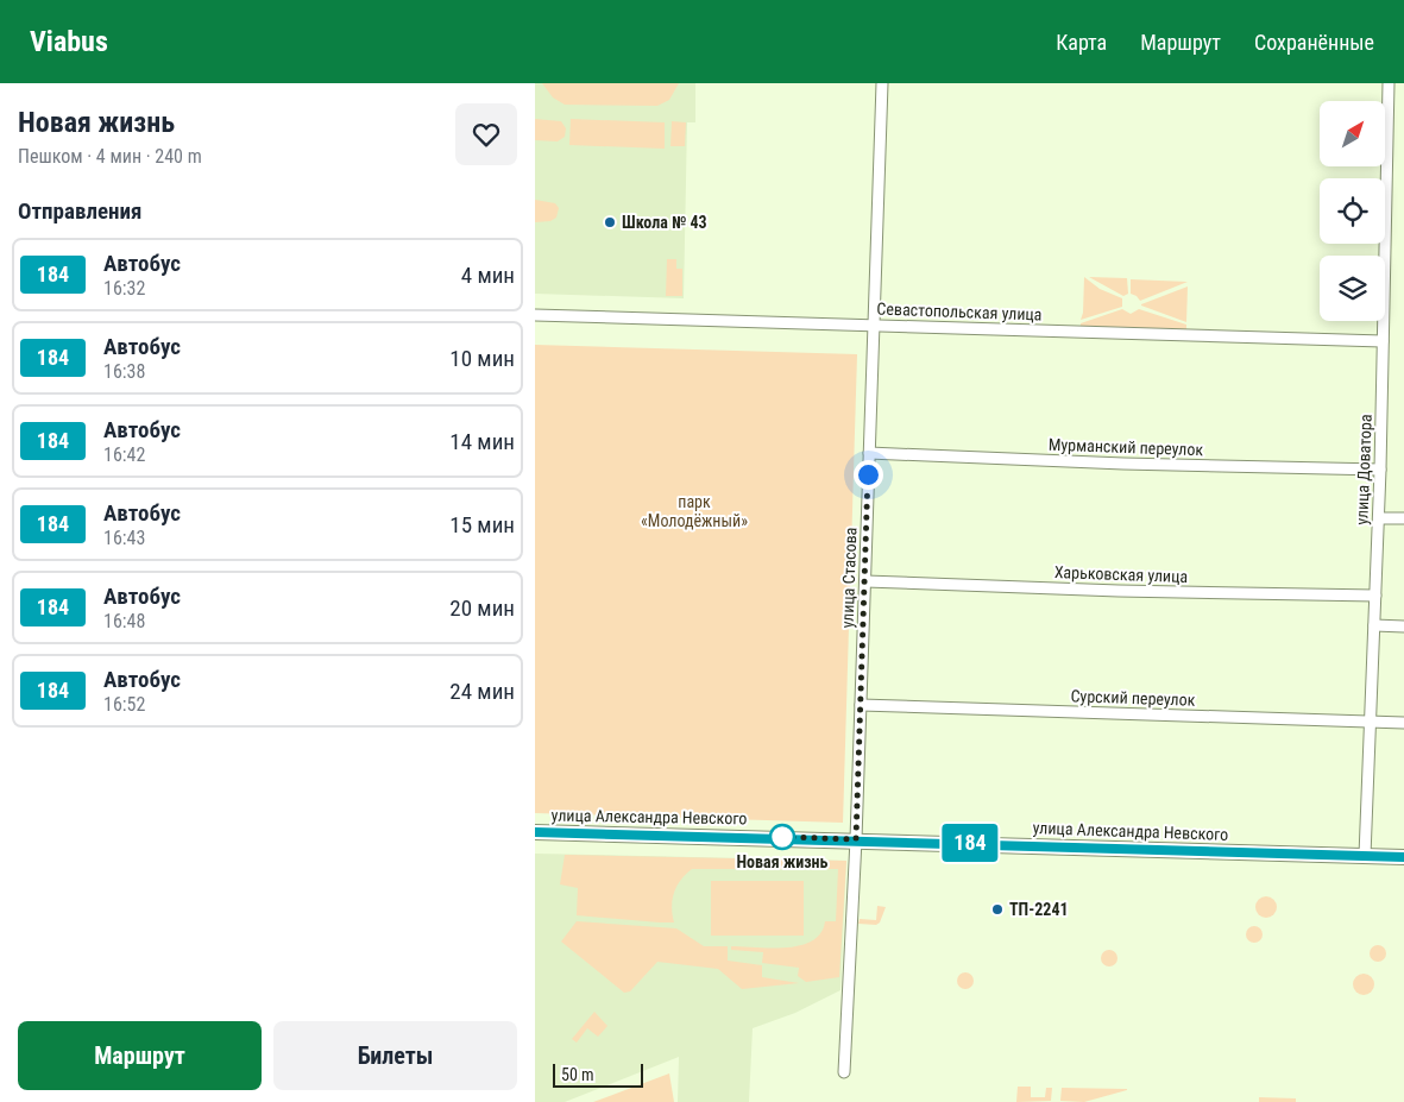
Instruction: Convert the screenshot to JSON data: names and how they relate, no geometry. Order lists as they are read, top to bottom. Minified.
{"streets":{"street":["Севастопольская улица","Мурманский переулок","улица Доватора","Харьковская улица","улица Стасова","Сурский переулок","улица Александра Невского"]},"crossings":[["Севастопольская улица","улица Доватора"],["Севастопольская улица","улица Стасова"],["Мурманский переулок","улица Доватора"],["Мурманский переулок","улица Стасова"],["улица Доватора","Харьковская улица"],["улица Доватора","Сурский переулок"],["улица Доватора","улица Александра Невского"],["Харьковская улица","улица Стасова"],["улица Стасова","Сурский переулок"],["улица Стасова","улица Александра Невского"]],"parks":["парк «Молодёжный»"],"places":["Школа № 43","Новая жизнь","ТП-2241"],"lines":["bus line 184"],"scale_bar":"50 m","north":"top right","page":{"header":"Viabus","nav":["Карта","Маршрут","Сохранённые"],"heading":[["Новая жизнь","Пешком · 4 мин · 240 m"],"Отправления"],"on_map":"184","list":[{"mark":"184","name":"Автобус","note":"16:32","value":"4 мин"},{"mark":"184","name":"Автобус","note":"16:38","value":"10 мин"},{"mark":"184","name":"Автобус","note":"16:42","value":"14 мин"},{"mark":"184","name":"Автобус","note":"16:43","value":"15 мин"},{"mark":"184","name":"Автобус","note":"16:48","value":"20 мин"},{"mark":"184","name":"Автобус","note":"16:52","value":"24 мин"}],"buttons":["Маршрут","Билеты"],"scale":"50 m"}}
